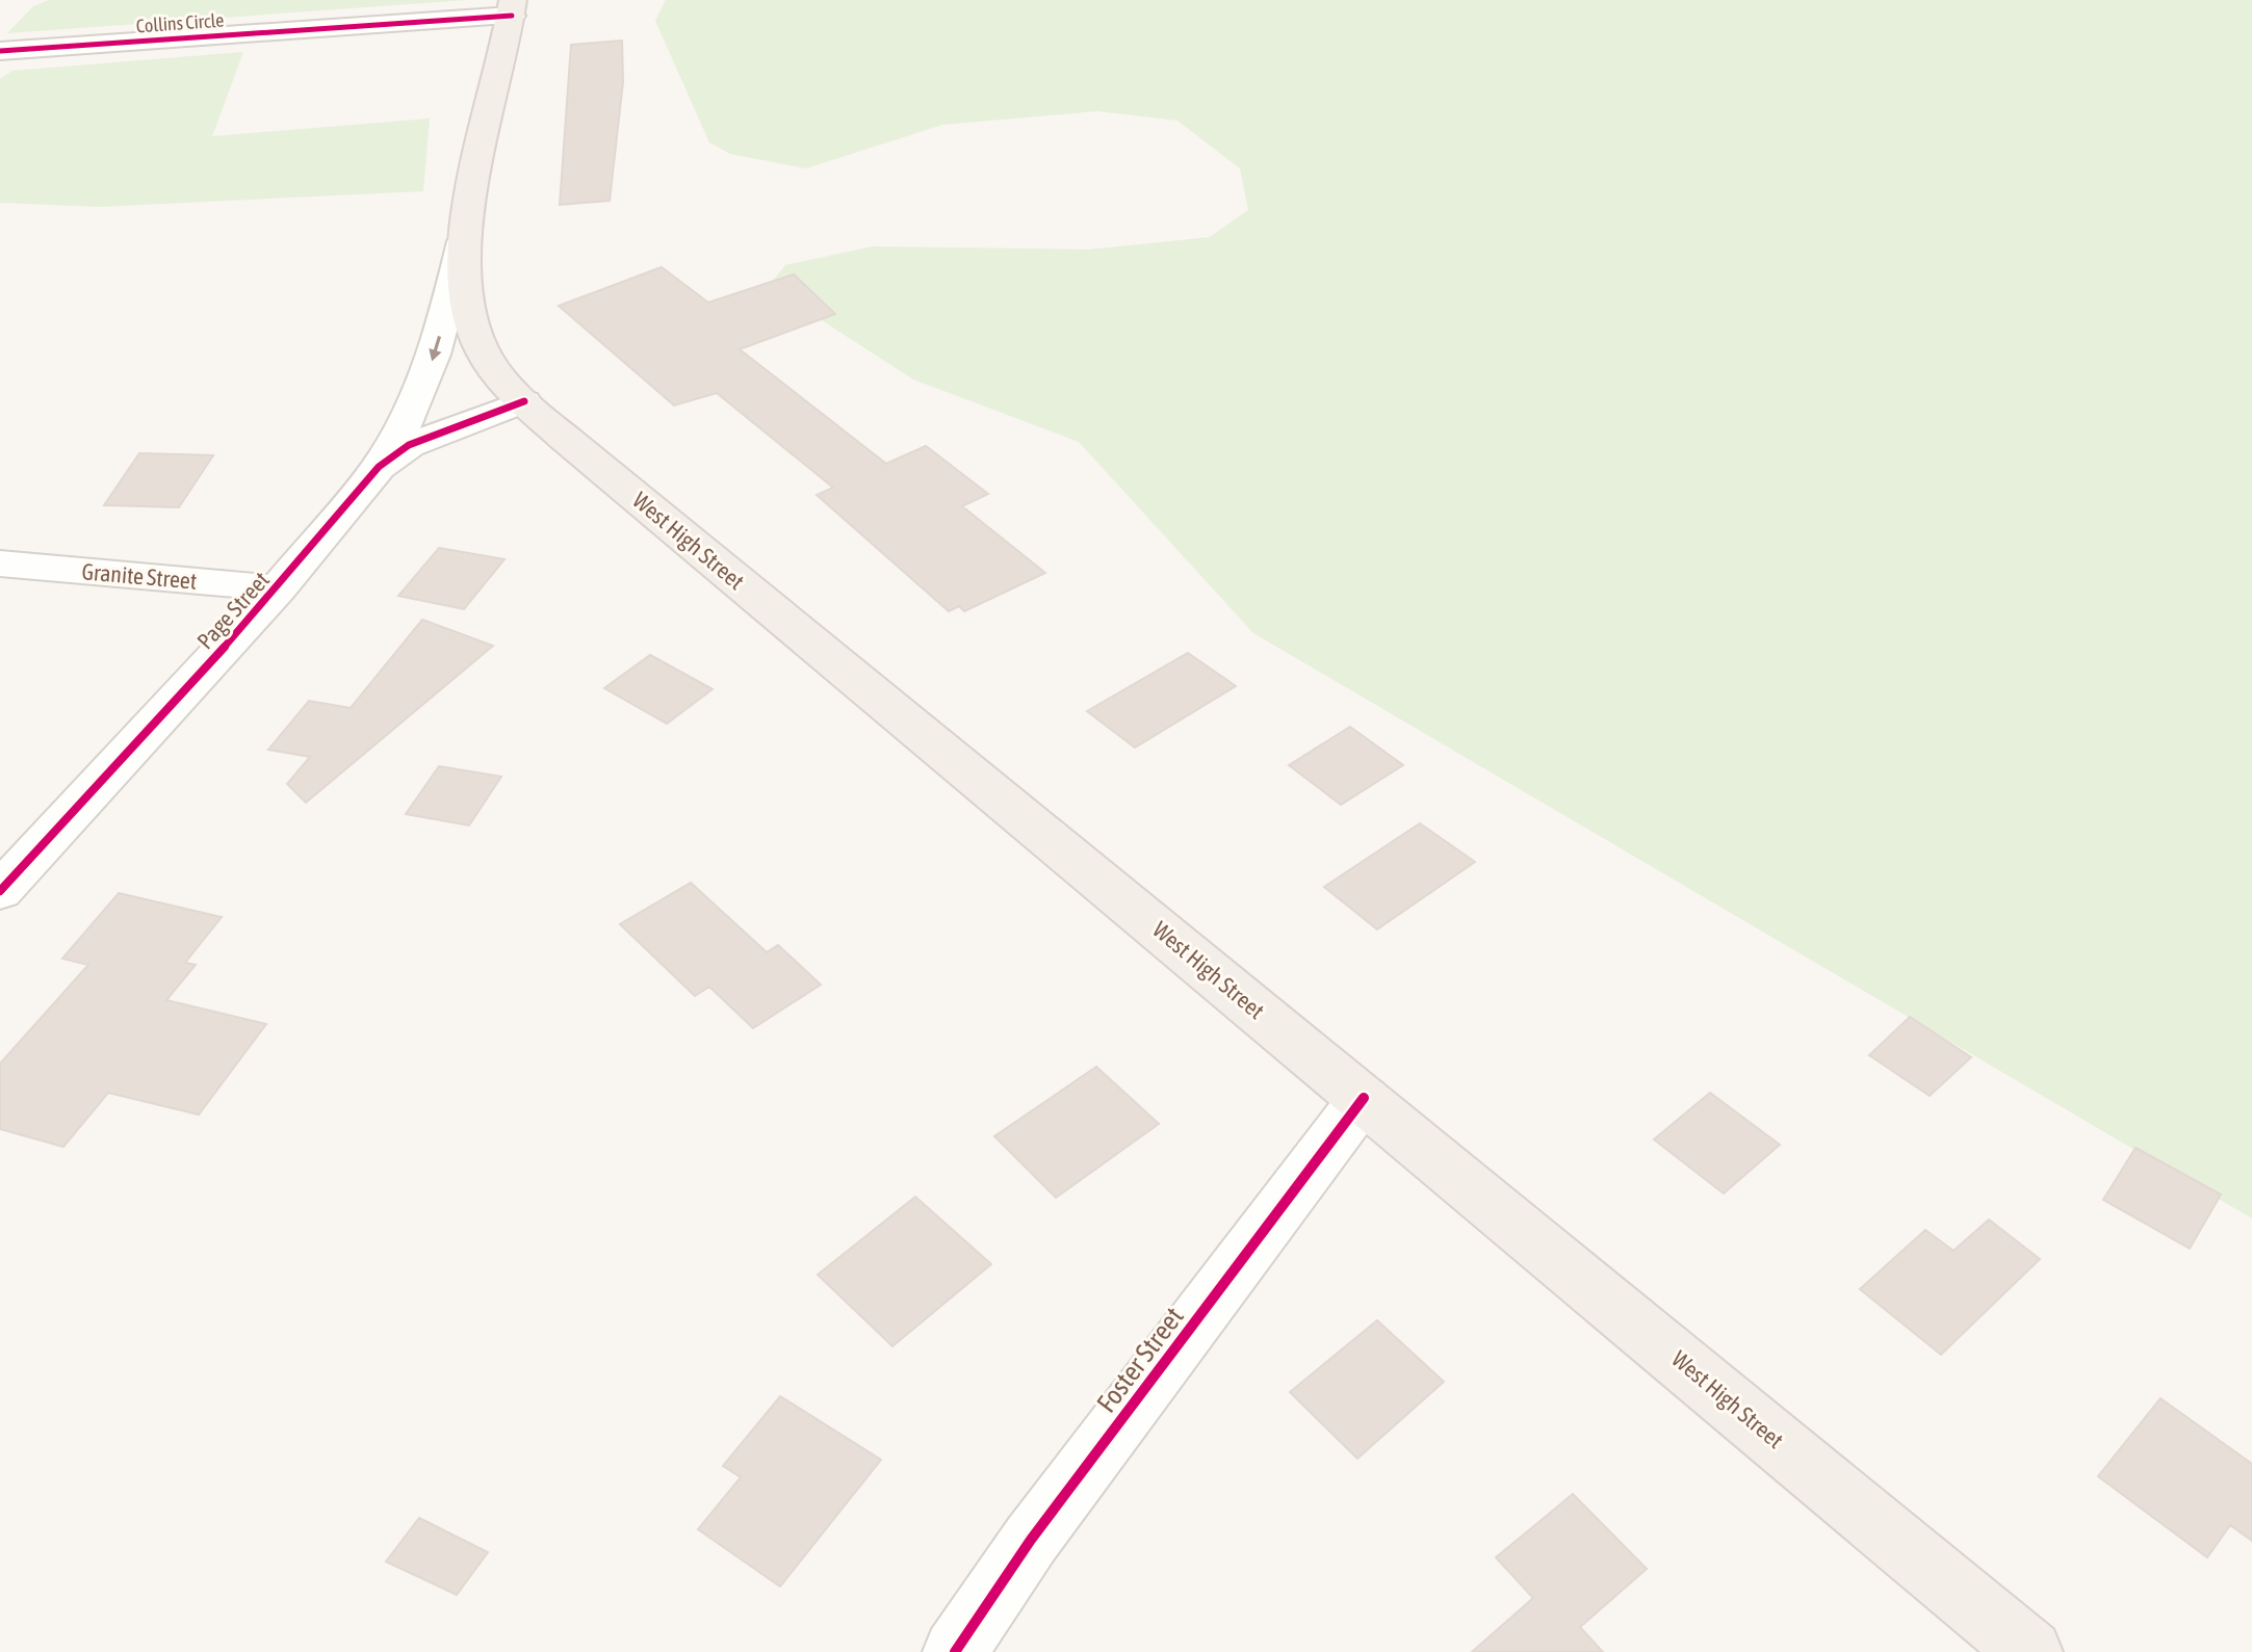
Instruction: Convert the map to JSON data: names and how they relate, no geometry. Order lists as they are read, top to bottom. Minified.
{"streets":{"main road":["West High Street","Page Street"],"street":["Collins Circle","Granite Street","Foster Street"]},"crossings":[["Collins Circle","Page Street"],["West High Street","Page Street"],["West High Street","Foster Street"],["Granite Street","Page Street"]]}
